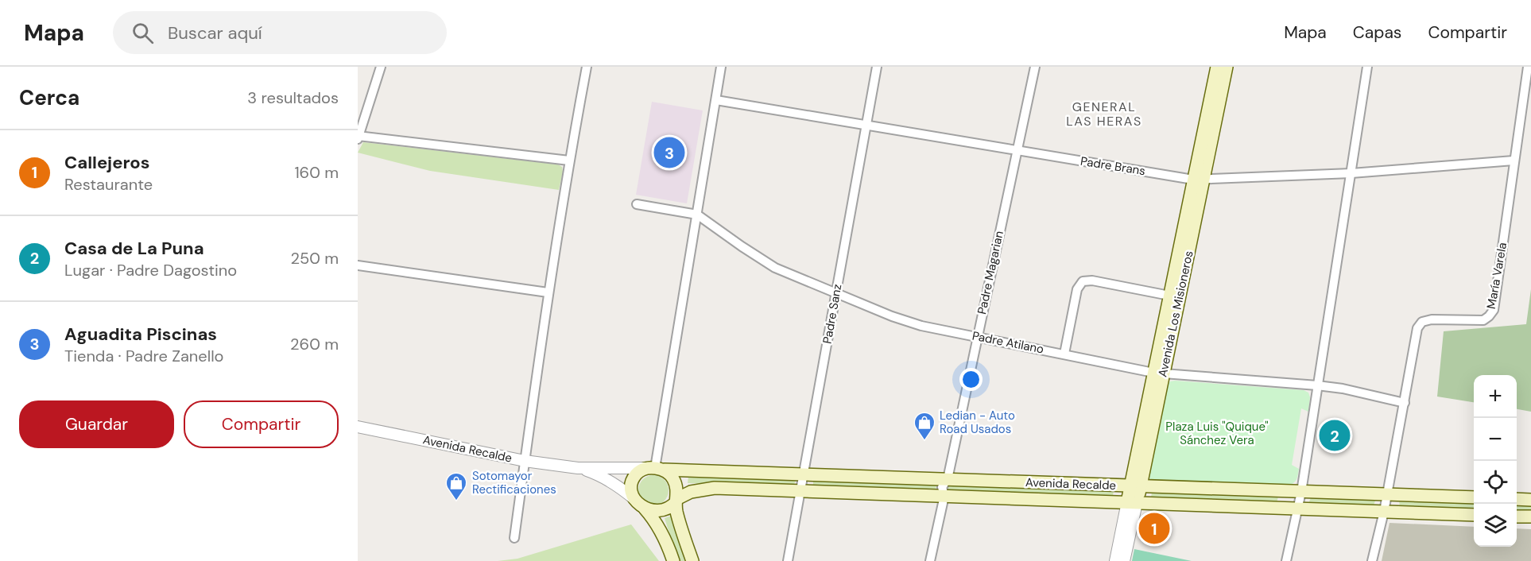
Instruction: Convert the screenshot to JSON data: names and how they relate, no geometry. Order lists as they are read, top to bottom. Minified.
{"streets":{"main road":["Avenida Los Misioneros","Avenida Recalde"],"street":["Padre Brans","Padre Magarian","María Varela","Padre Sanz","Padre Atilano"]},"crossings":[["Padre Brans","Padre Magarian"],["Padre Brans","María Varela"],["Padre Brans","Padre Sanz"],["Padre Brans","Avenida Los Misioneros"],["Padre Magarian","Padre Atilano"],["Padre Magarian","Avenida Recalde"],["María Varela","Padre Atilano"],["María Varela","Avenida Recalde"],["Padre Sanz","Padre Atilano"],["Padre Sanz","Avenida Recalde"],["Avenida Los Misioneros","Padre Atilano"],["Avenida Los Misioneros","Avenida Recalde"]],"districts":["GENERAL LAS HERAS"],"parks":["Plaza Luis \"Quique\" Sánchez Vera"],"places":{"shop":["Ledian - Auto Road Usados","Sotomayor Rectificaciones"]},"page":{"header":"Mapa","search":"Buscar aquí","nav":["Mapa","Capas","Compartir"],"heading":["Cerca","3 resultados"],"list":[{"mark":"1","name":"Callejeros","note":"Restaurante","value":"160 m"},{"mark":"2","name":"Casa de La Puna","note":"Lugar · Padre Dagostino","value":"250 m"},{"mark":"3","name":"Aguadita Piscinas","note":"Tienda · Padre Zanello","value":"260 m"}],"pins":["3","2","1"],"map_buttons":["+","−"],"buttons":["Guardar","Compartir"]}}
